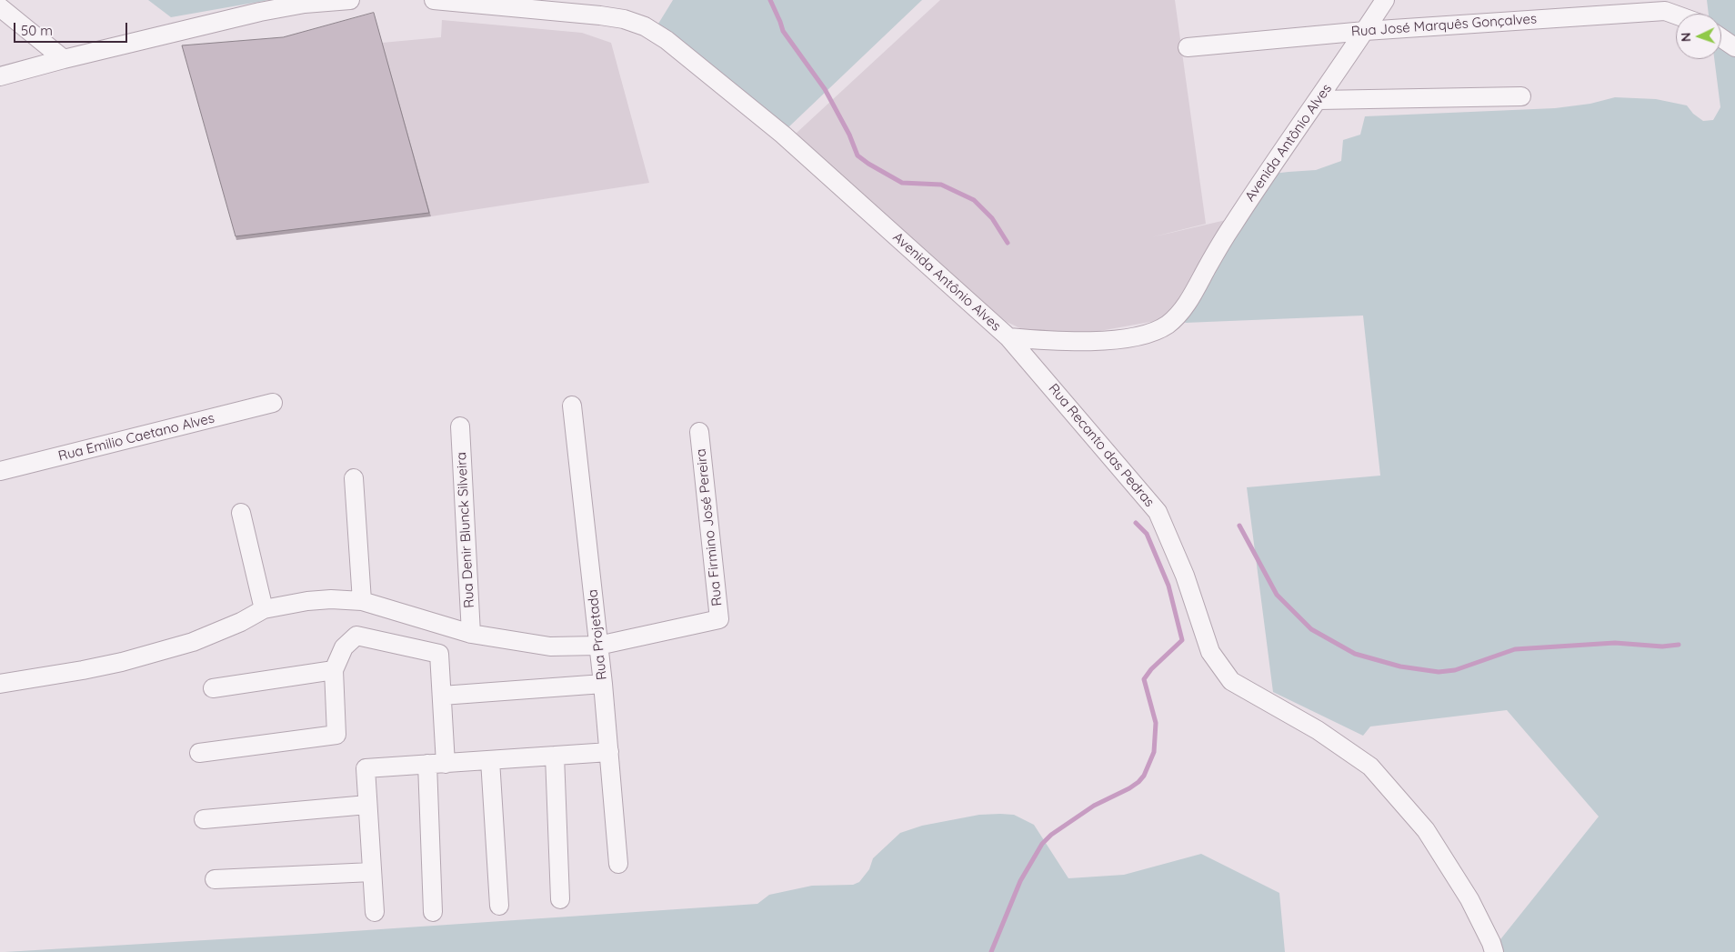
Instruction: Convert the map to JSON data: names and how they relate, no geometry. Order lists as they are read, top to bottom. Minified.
{"streets":{"street":["Rua José Marquês Gonçalves","Avenida Antônio Alves","Rua Emilio Caetano Alves","Rua Recanto das Pedras","Rua Firmino José Pereira","Rua Denir Blunck Silveira","Rua Projetada"]},"crossings":[["Rua José Marquês Gonçalves","Avenida Antônio Alves"],["Avenida Antônio Alves","Rua Recanto das Pedras"],["Rua Firmino José Pereira","Rua Denir Blunck Silveira"],["Rua Firmino José Pereira","Rua Projetada"]],"scale_bar":"50 m","north":"left"}
